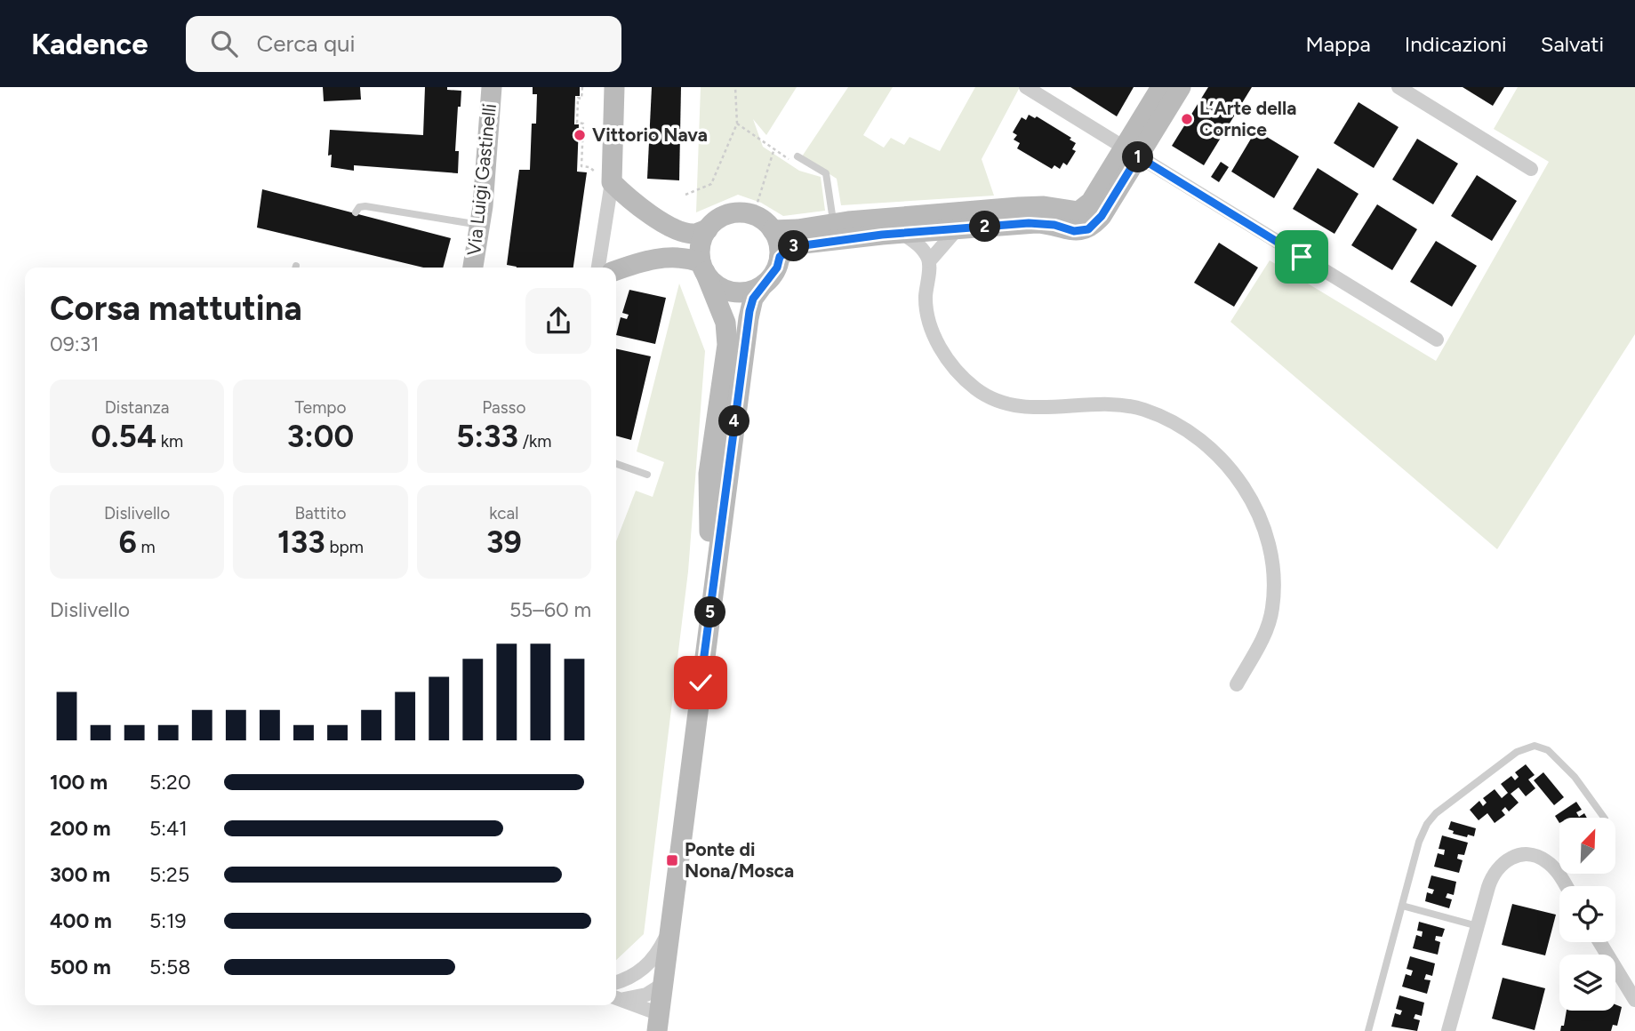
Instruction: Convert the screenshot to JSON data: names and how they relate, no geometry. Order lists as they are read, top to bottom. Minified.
{"streets":{"main road":["Via Luigi Gastinelli"]},"places":{"other":["L’Arte della Cornice","Vittorio Nava"],"transit":["Ponte di Nona/Mosca"]},"north":"top right","page":{"header":"Kadence","search":"Cerca qui","nav":["Mappa","Indicazioni","Salvati"],"pins":["1","2","3","4","5"],"heading":["Corsa mattutina","09:31"],"stats":[["Distanza","0.54 km"],["Tempo","3:00"],["Passo","5:33 /km"],["Dislivello","6 m"],["Battito","133 bpm"],["kcal","39"]],"chart":["Dislivello","55–60 m"],"list":[{"name":"100 m","note":"5:20"},{"name":"200 m","note":"5:41"},{"name":"300 m","note":"5:25"},{"name":"400 m","note":"5:19"},{"name":"500 m","note":"5:58"}]}}
